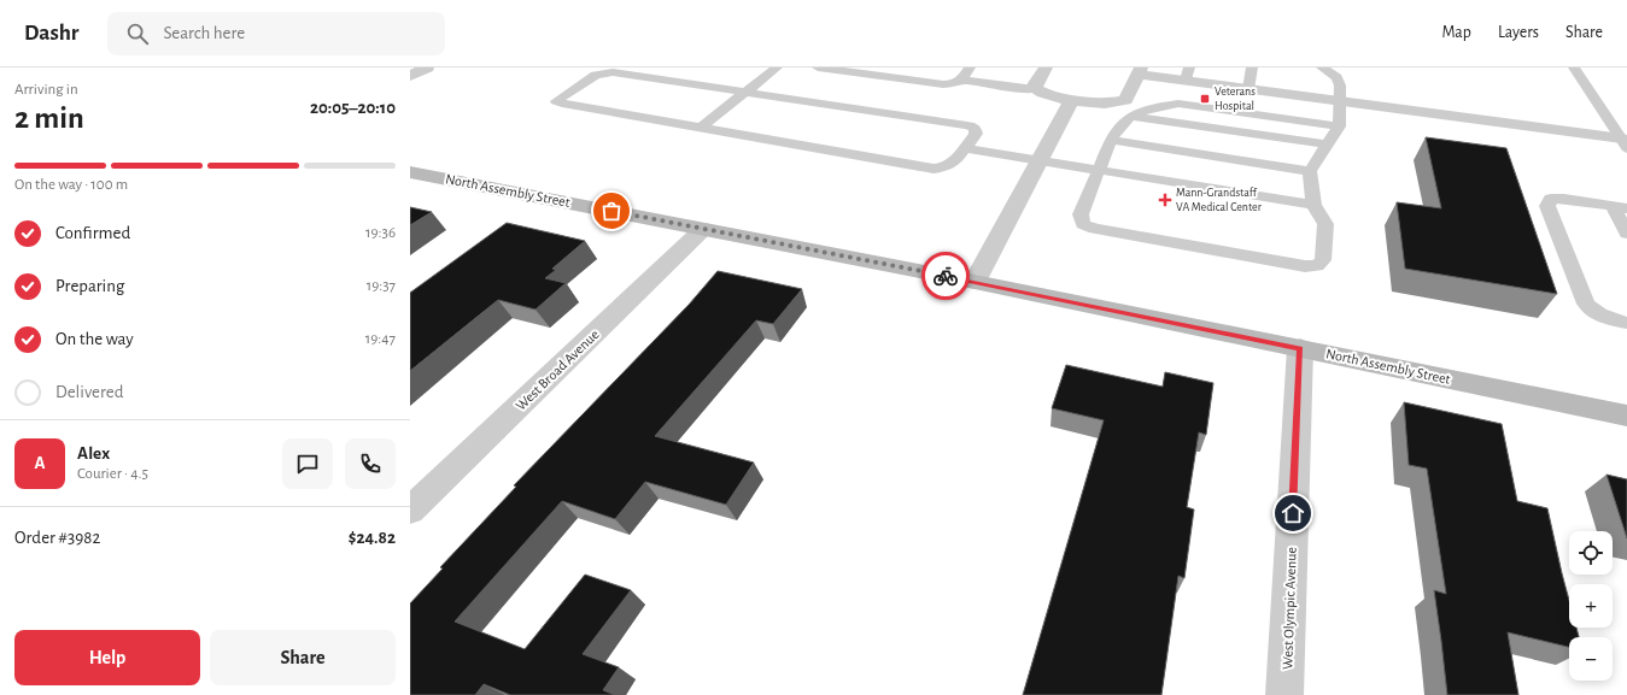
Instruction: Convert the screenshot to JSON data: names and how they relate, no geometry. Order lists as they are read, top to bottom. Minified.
{"streets":{"main road":["North Assembly Street"],"street":["West Broad Avenue","West Olympic Avenue"]},"crossings":[["North Assembly Street","West Broad Avenue"],["North Assembly Street","West Olympic Avenue"]],"places":{"transit":["Veterans Hospital"],"health":["Mann-Grandstaff VA Medical Center"]},"page":{"header":"Dashr","search":"Search here","nav":["Map","Layers","Share"],"heading":["2 min","Arriving in","20:05–20:10"],"panel":["Alex","Courier · 4.5","Order #3982","$24.82"],"bar":"On the way · 100 m","list":[["Confirmed","19:36"],["Preparing","19:37"],["On the way","19:47"],"Delivered"],"round":"A","map_buttons":["+","−"],"buttons":["Help","Share"]}}
